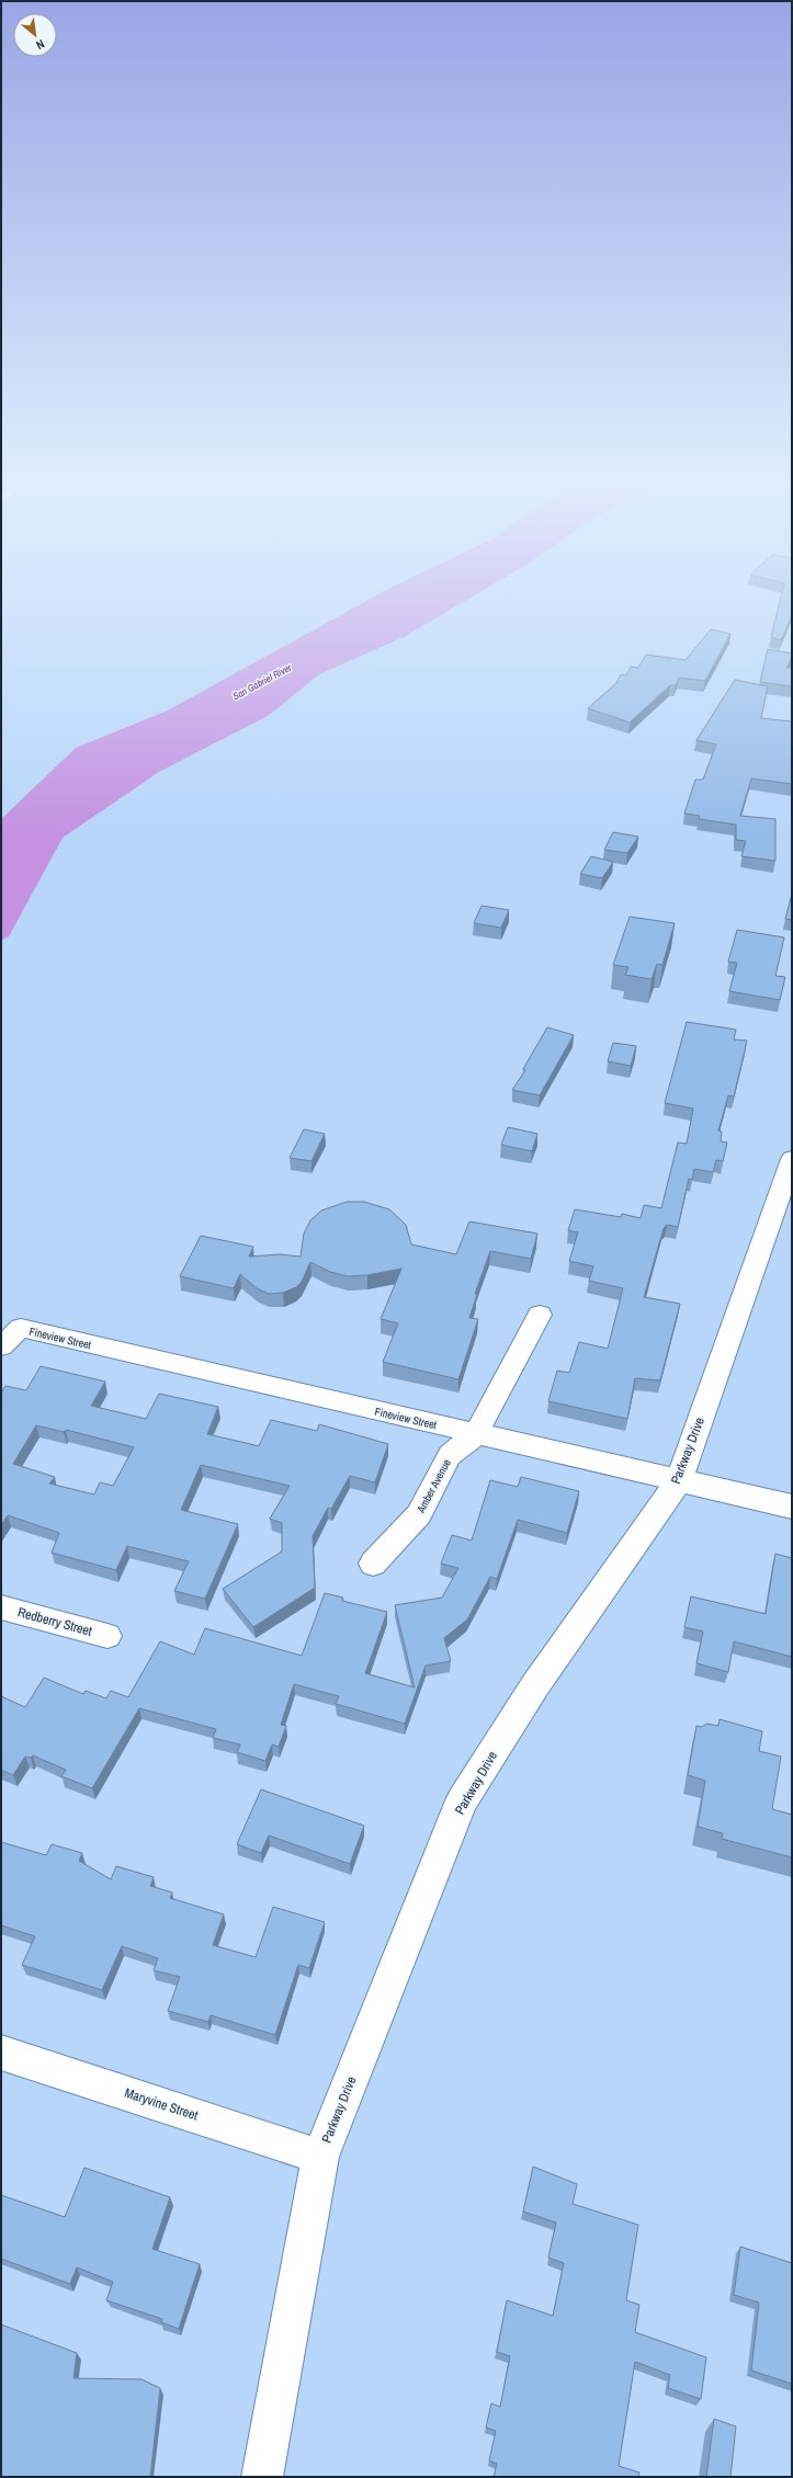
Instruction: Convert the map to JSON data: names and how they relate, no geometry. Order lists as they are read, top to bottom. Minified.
{"streets":{"main road":["Fineview Street","Parkway Drive"],"street":["Amber Avenue","Redberry Street","Maryvine Street"]},"crossings":[["Fineview Street","Parkway Drive"],["Fineview Street","Amber Avenue"],["Parkway Drive","Maryvine Street"]],"water":["San Gabriel River"],"north":"bottom right"}
